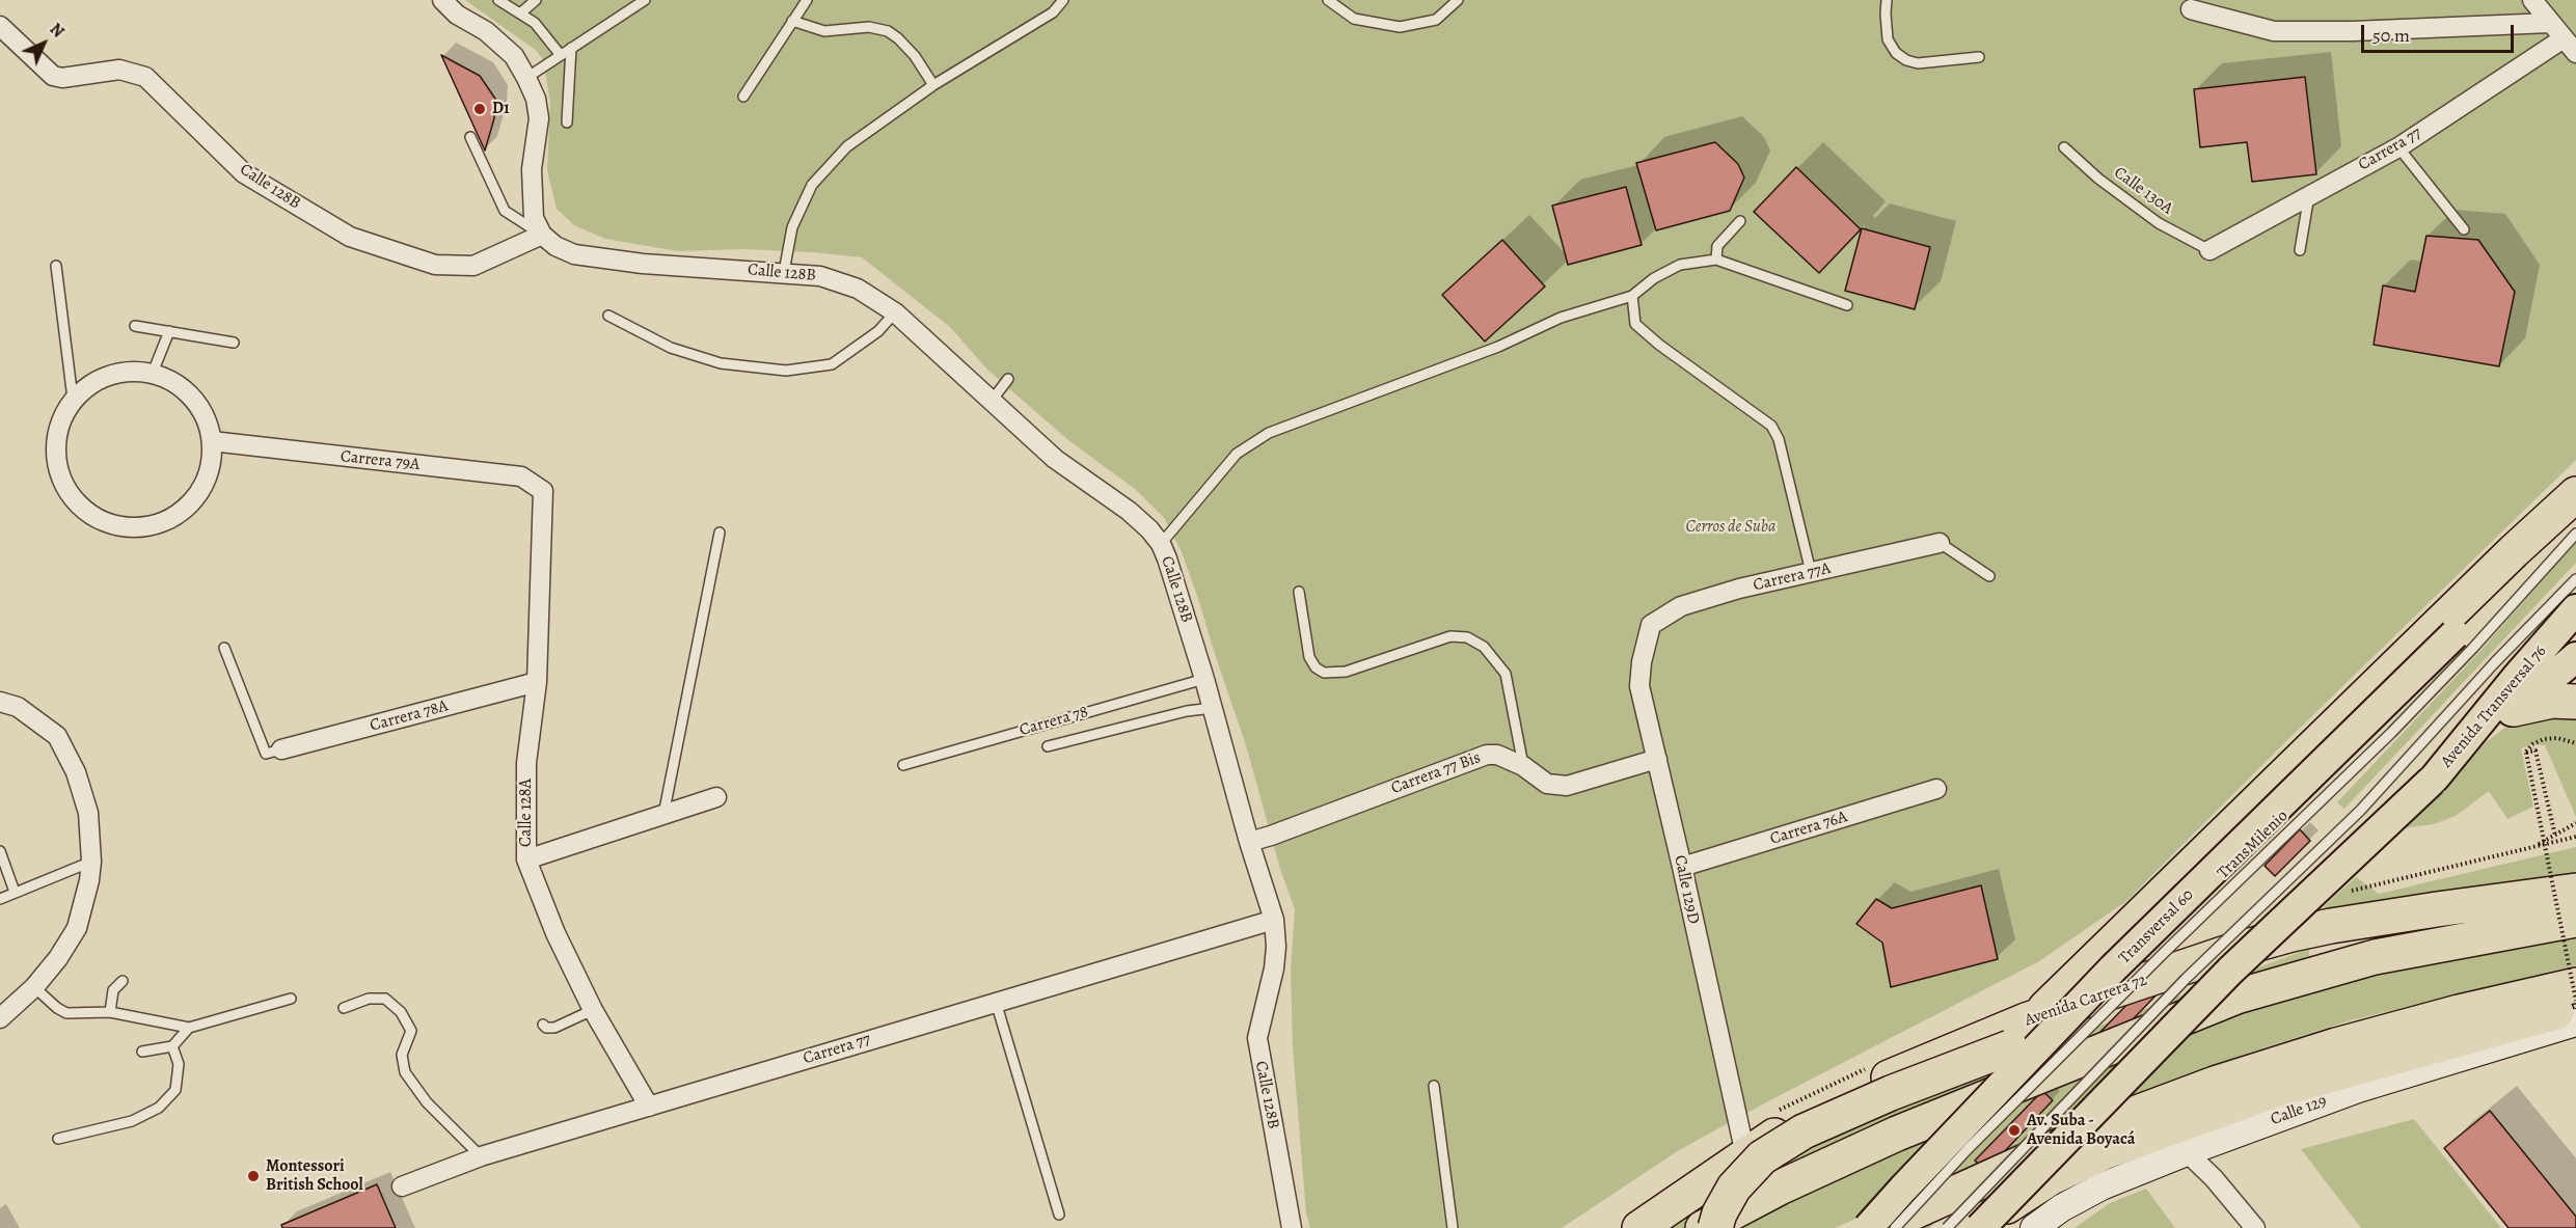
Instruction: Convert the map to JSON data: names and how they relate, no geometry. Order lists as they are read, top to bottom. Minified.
{"streets":{"highway":["Avenida Carrera 72"],"main road":["Avenida Transversal 76","Transversal 60","Calle 129"],"street":["Carrera 77","Calle 128B","Carrera 79A","Carrera 77A","Carrera 78A","Carrera 77 Bis","Calle 128A","Carrera 76A","Calle 129D"],"lane":["Calle 130A","Carrera 78","TransMilenio"]},"crossings":[["Carrera 77","Calle 128B"],["Carrera 77","Calle 130A"],["Carrera 77","Calle 128A"],["Calle 128B","Carrera 78"],["Calle 128B","Carrera 77 Bis"],["Carrera 79A","Calle 128A"],["Carrera 77A","Calle 129D"],["Carrera 78A","Calle 128A"],["Carrera 77 Bis","Calle 129D"],["Carrera 76A","Calle 129D"],["TransMilenio","Transversal 60"],["Calle 129D","Avenida Carrera 72"]],"parks":["Cerros de Suba"],"places":["D1","Av. Suba - Avenida Boyacá","Montessori British School"],"scale_bar":"50 m","north":"top right"}
